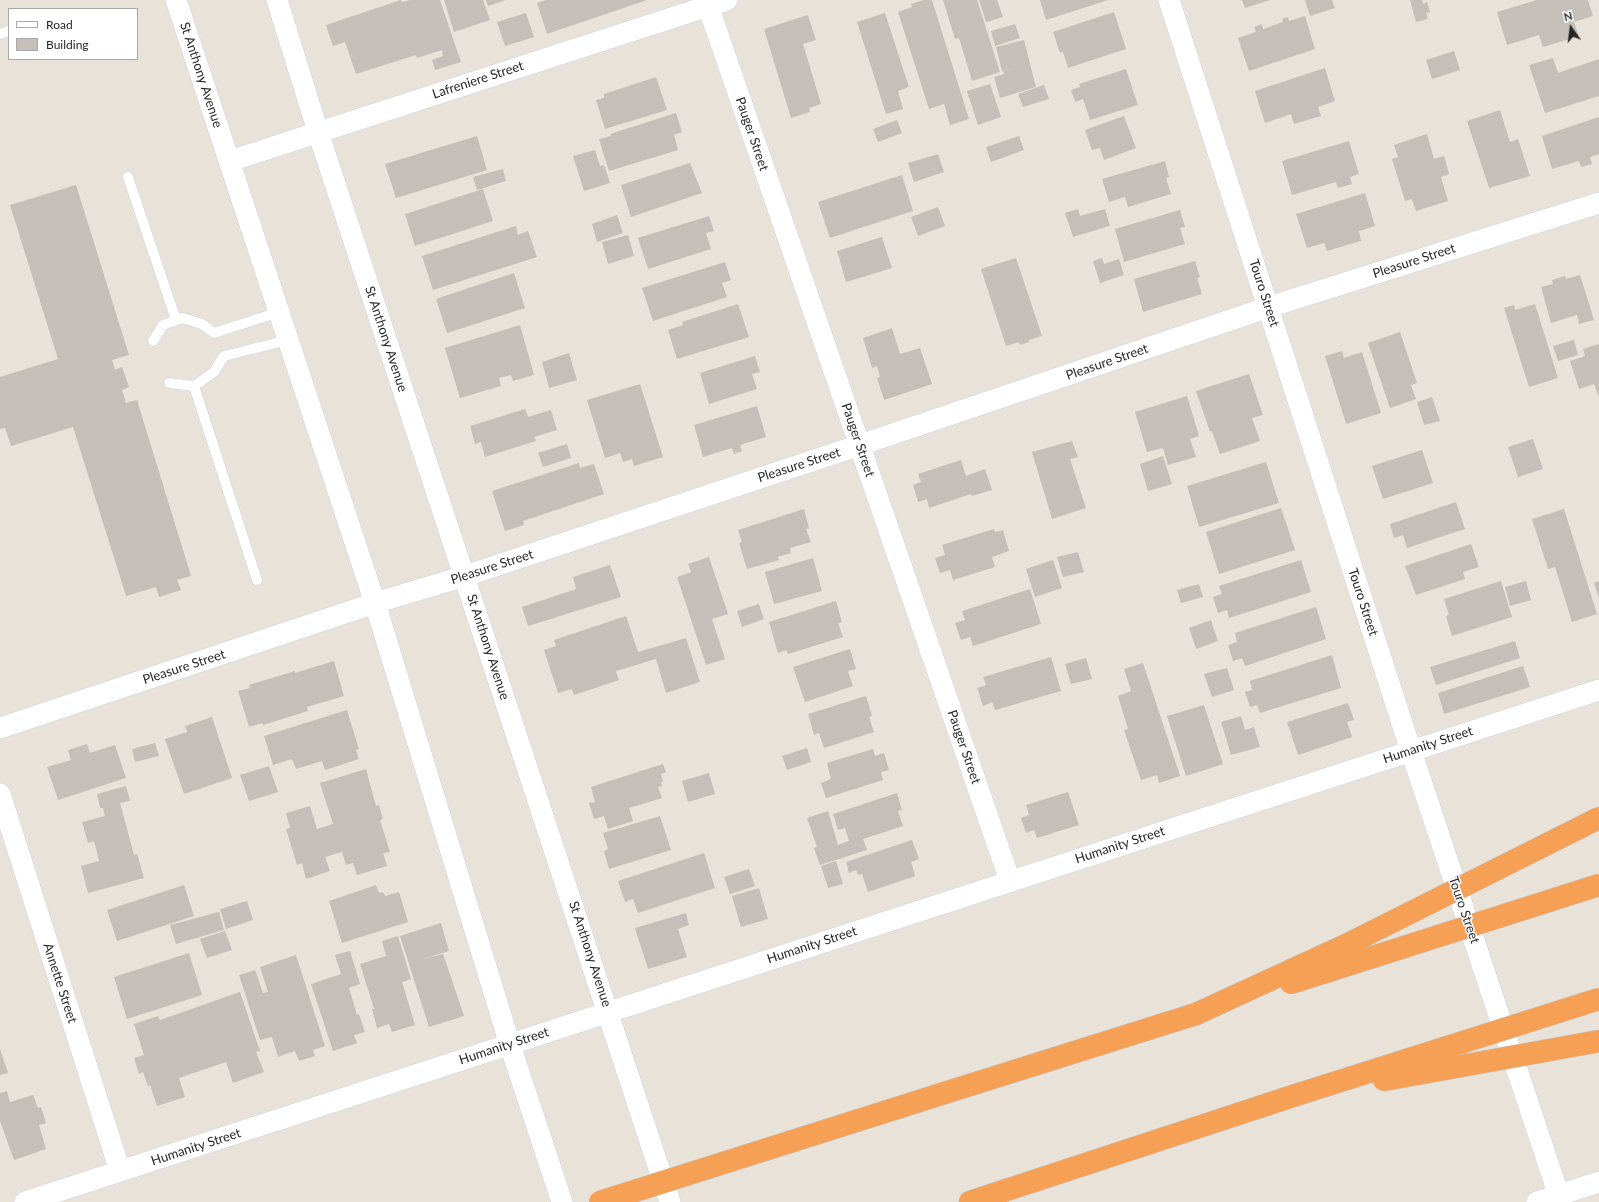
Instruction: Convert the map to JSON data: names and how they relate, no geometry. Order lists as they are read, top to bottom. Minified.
{"streets":{"street":["St Anthony Avenue","Lafreniere Street","Pauger Street","Pleasure Street","Touro Street","Humanity Street","Annette Street"]},"crossings":[["St Anthony Avenue","Lafreniere Street"],["St Anthony Avenue","Pleasure Street"],["St Anthony Avenue","Humanity Street"],["Lafreniere Street","Pauger Street"],["Pauger Street","Pleasure Street"],["Pauger Street","Humanity Street"],["Pleasure Street","Touro Street"],["Touro Street","Humanity Street"],["Humanity Street","Annette Street"]],"legend":["Road","Building"],"north":"top"}
